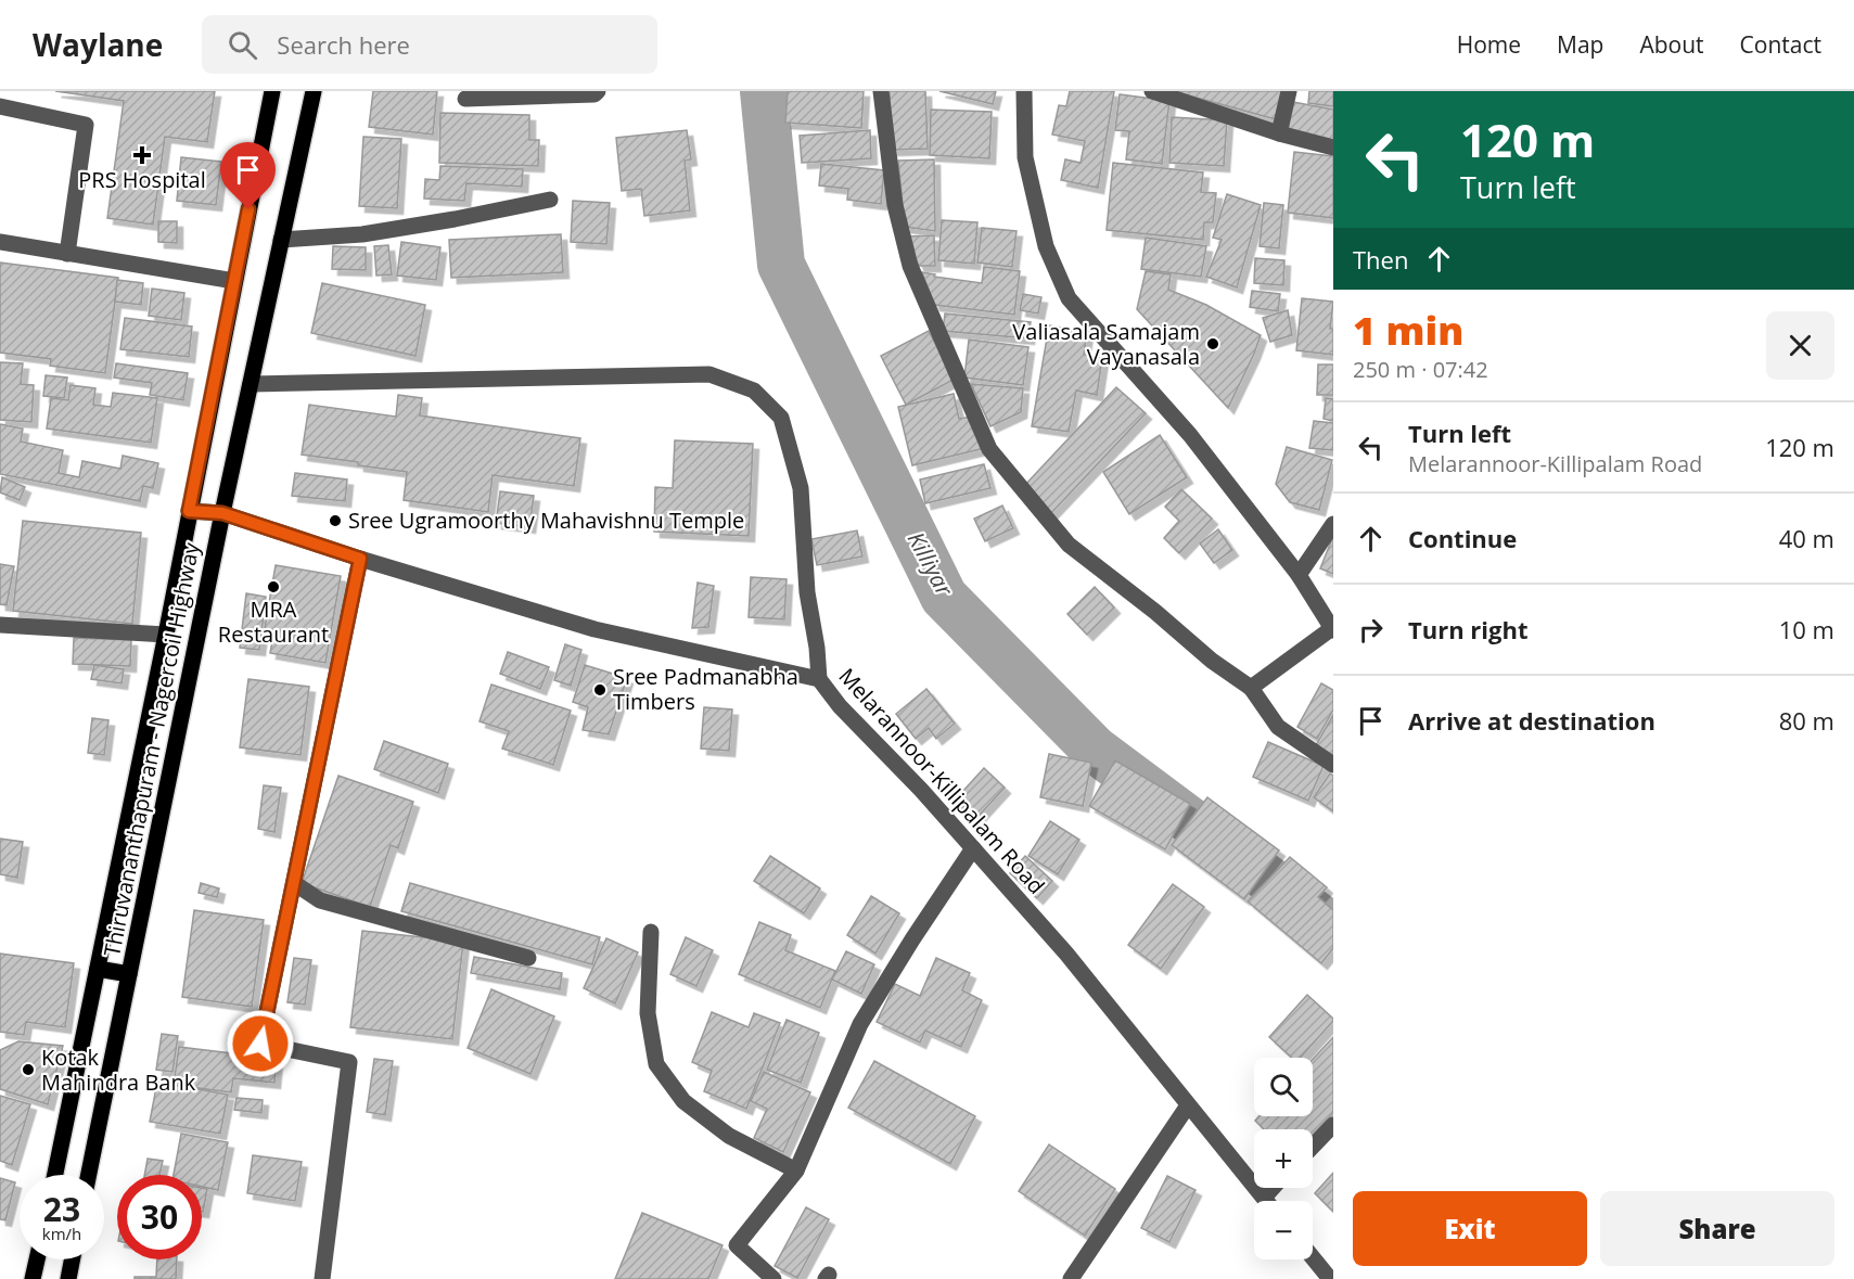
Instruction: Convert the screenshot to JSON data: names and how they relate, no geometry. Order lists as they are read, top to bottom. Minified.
{"streets":{"main road":["Thiruvananthapuram - Nagercoil Highway"],"street":["Melarannoor-Killipalam Road"]},"crossings":[["Thiruvananthapuram - Nagercoil Highway","Melarannoor-Killipalam Road"]],"water":["Killiyar"],"places":{"health":["PRS Hospital"],"other":["Valiasala Samajam Vayanasala","Sree Ugramoorthy Mahavishnu Temple","MRA Restaurant","Sree Padmanabha Timbers","Kotak Mahindra Bank"]},"page":{"header":"Waylane","search":"Search here","nav":["Home","Map","About","Contact"],"turn":["120 m","Turn left"],"then":"Then","heading":["1 min","250 m · 07:42"],"list":[{"name":"Turn left","note":"Melarannoor-Killipalam Road","value":"120 m"},{"name":"Continue","value":"40 m"},{"name":"Turn right","value":"10 m"},{"name":"Arrive at destination","value":"80 m"}],"map_buttons":["+","−"],"speed":"23 km/h","limit":"30","buttons":["Exit","Share"]}}
